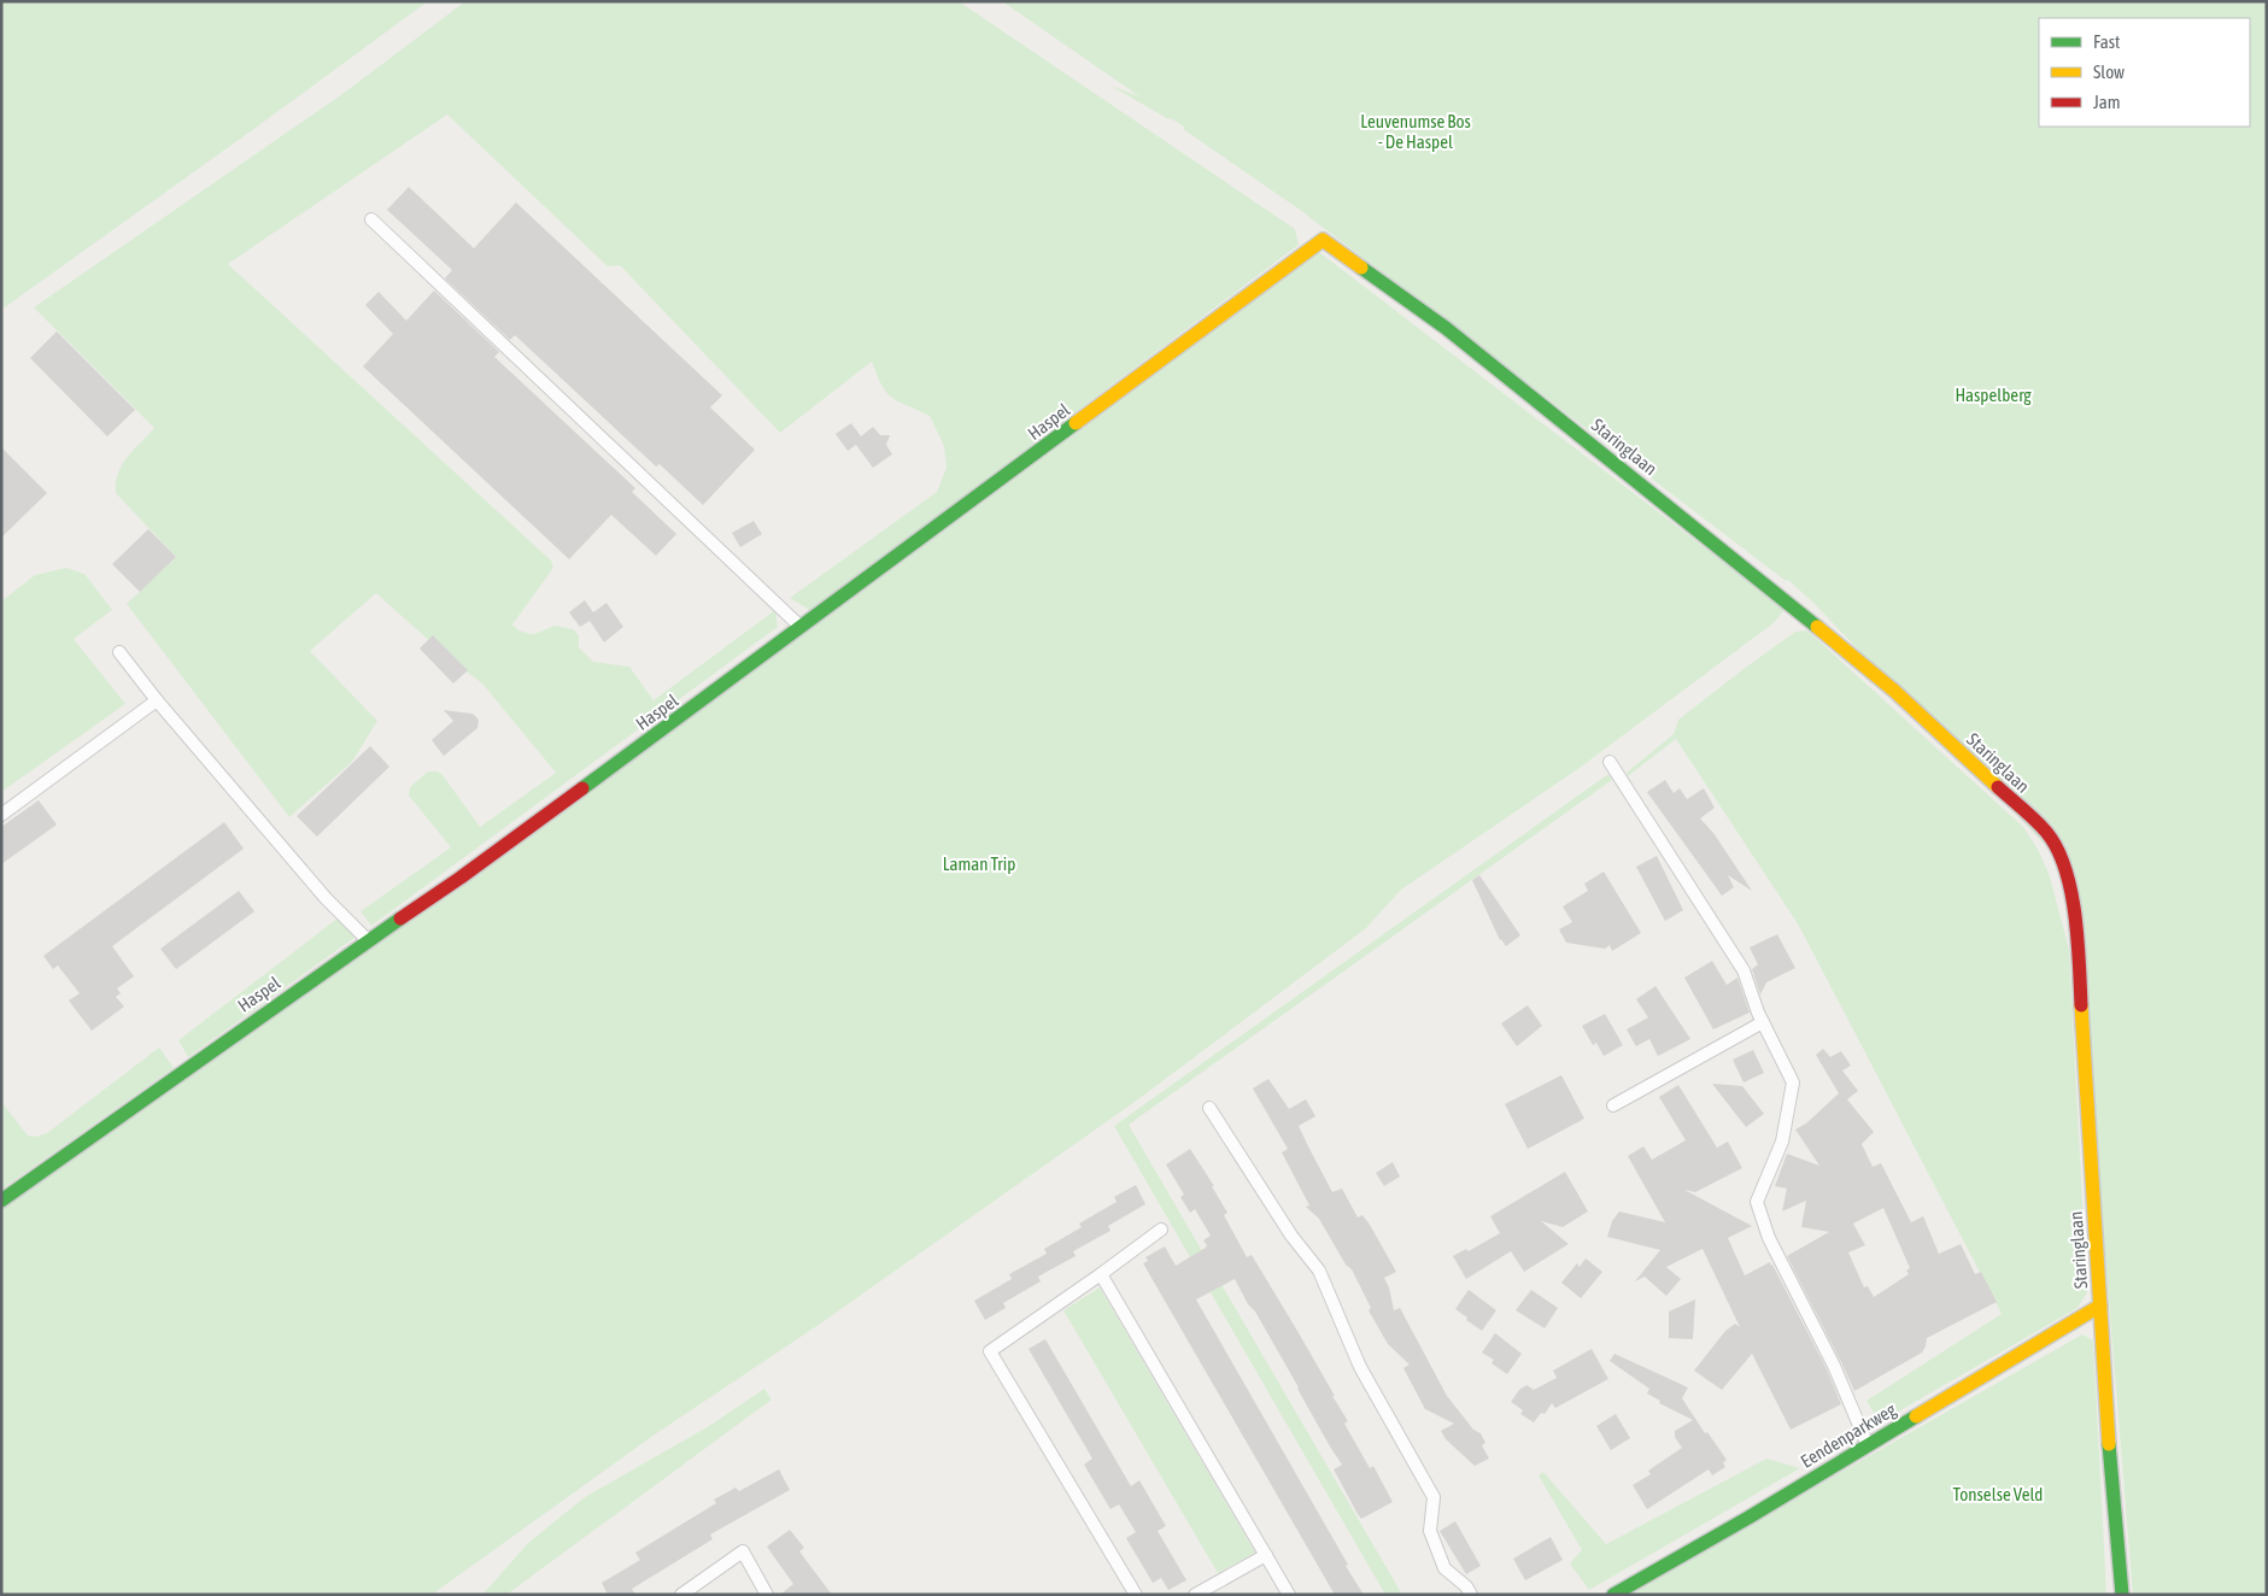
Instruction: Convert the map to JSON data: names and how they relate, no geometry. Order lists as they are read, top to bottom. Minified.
{"streets":{"street":["Haspel","Staringlaan","Eendenparkweg"]},"crossings":[["Haspel","Staringlaan"],["Staringlaan","Eendenparkweg"]],"parks":["Leuvenumse Bos - De Haspel","Haspelberg","Laman Trip","Tonselse Veld"],"legend":["Fast","Slow","Jam"]}
